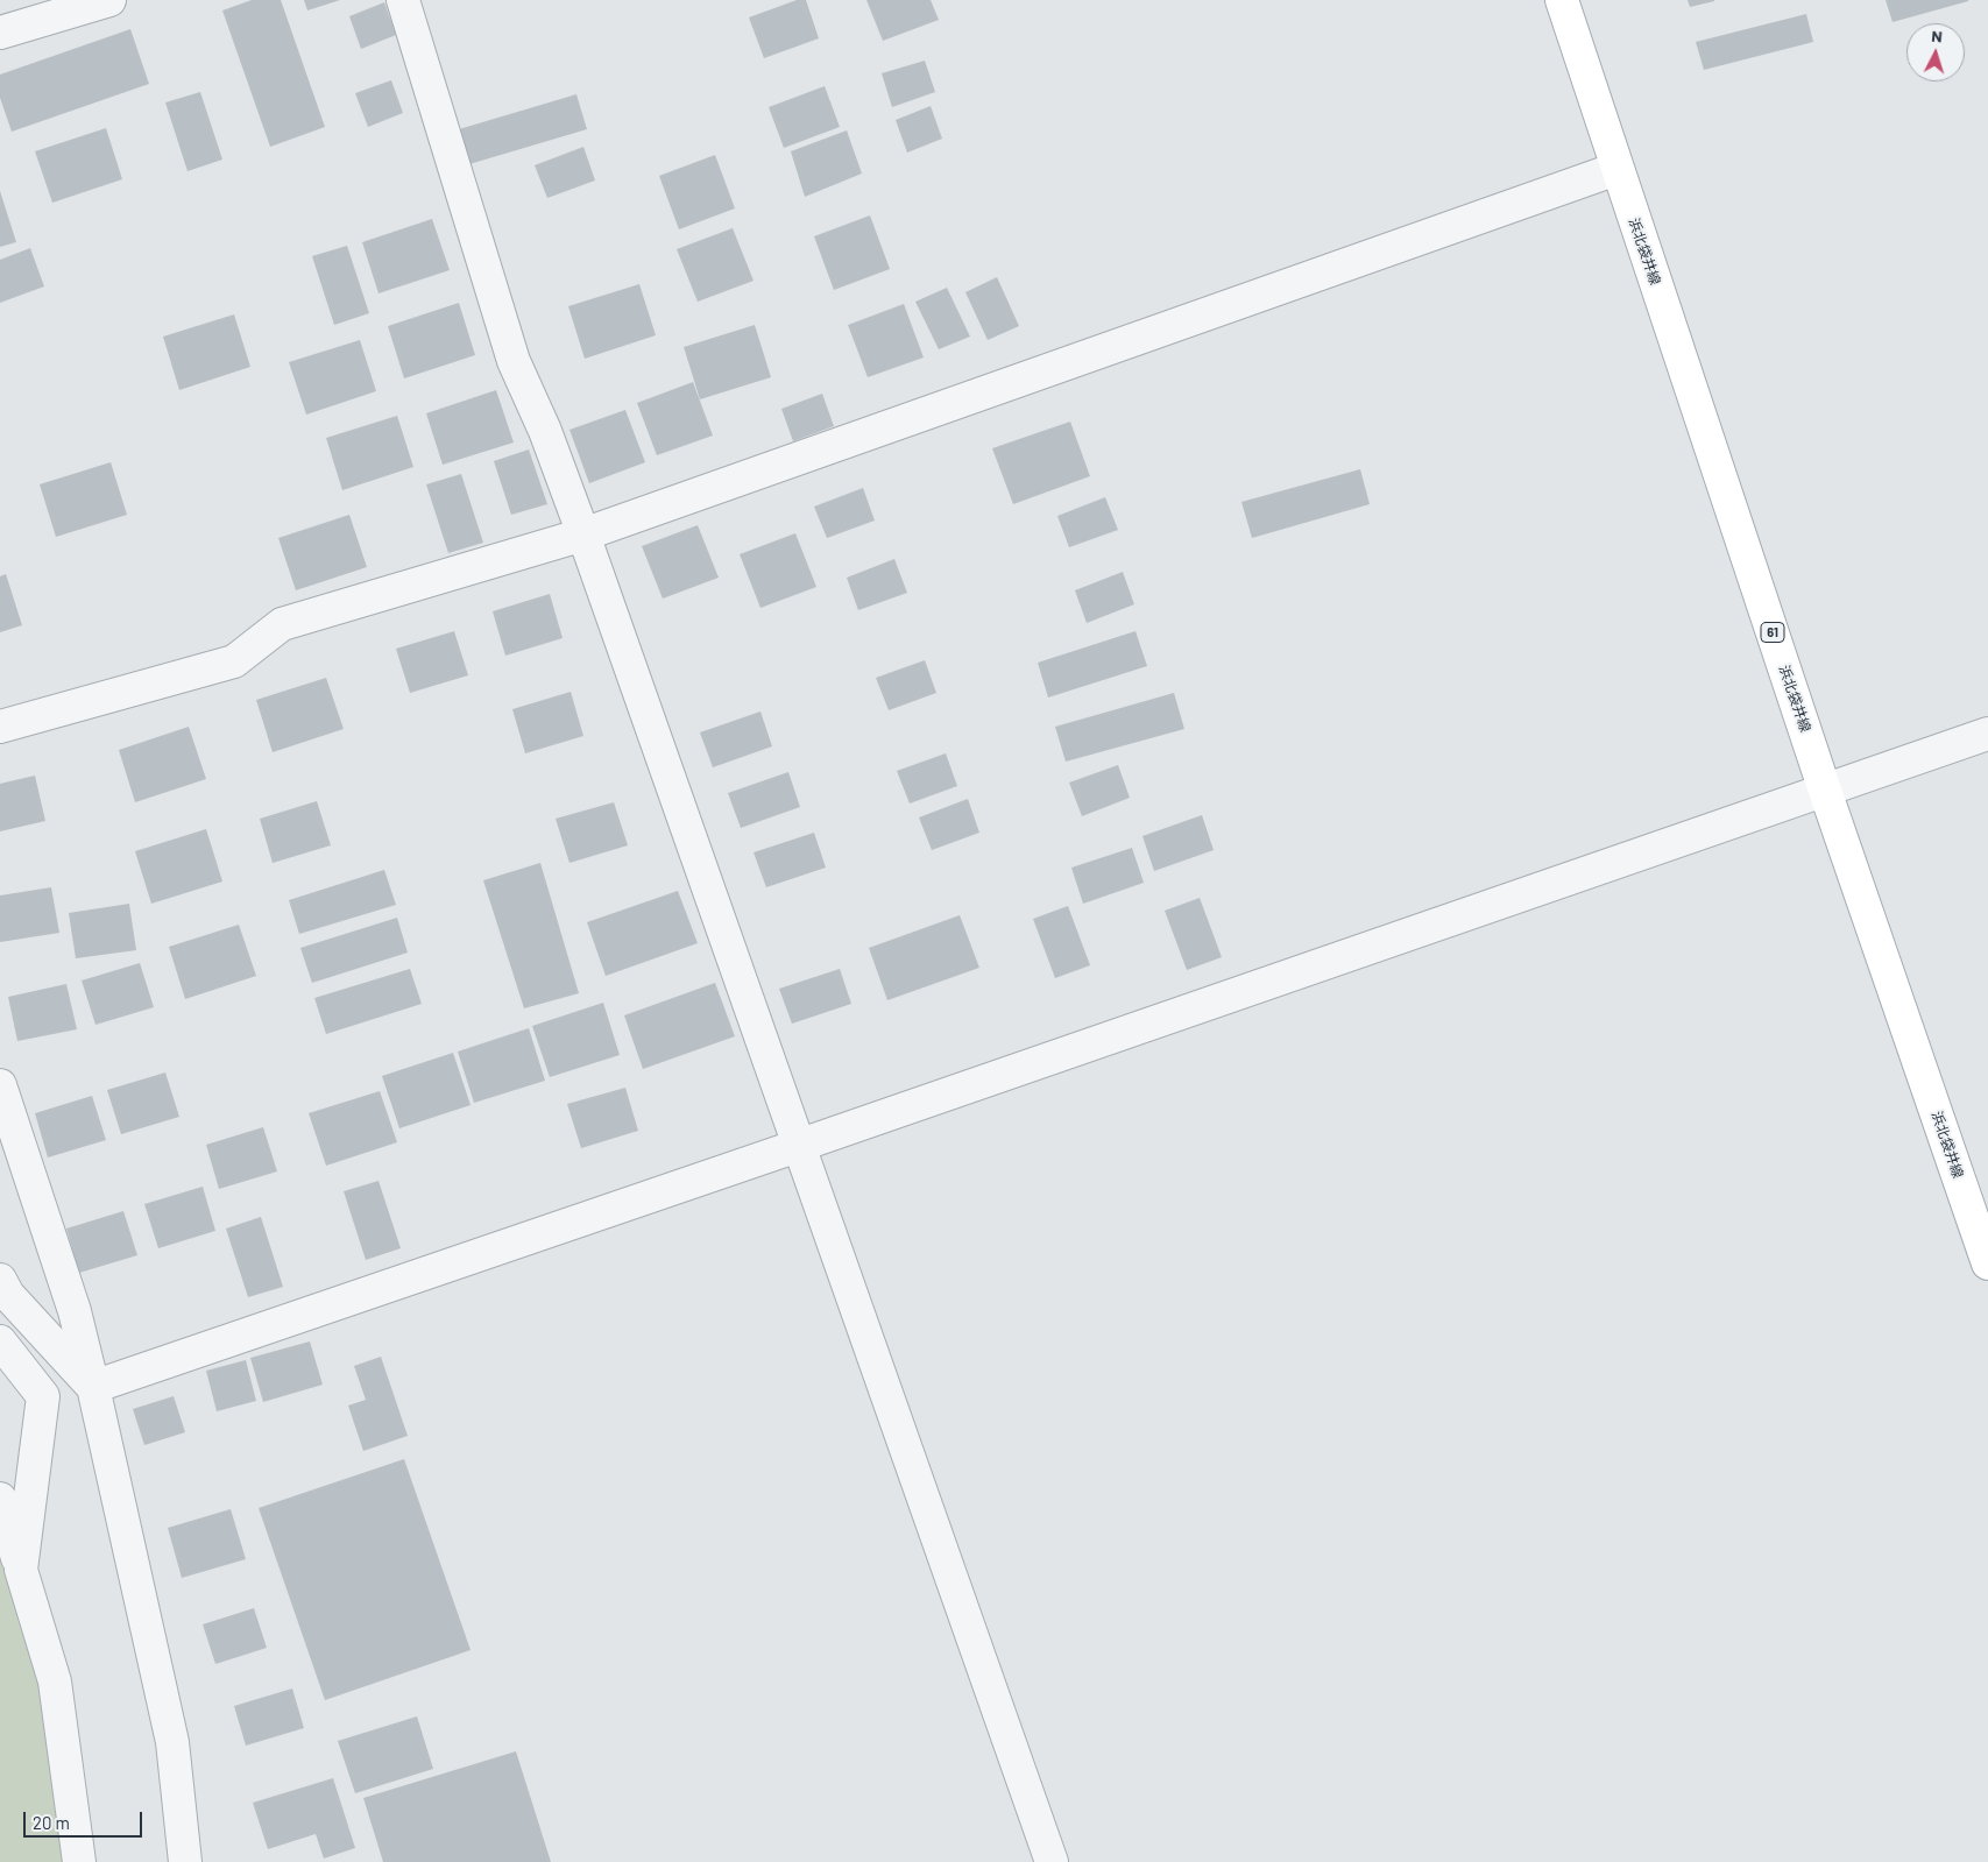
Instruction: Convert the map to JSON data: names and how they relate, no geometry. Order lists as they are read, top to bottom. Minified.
{"streets":{"main road":["浜北袋井線","61"]},"scale_bar":"20 m","north":"top"}
